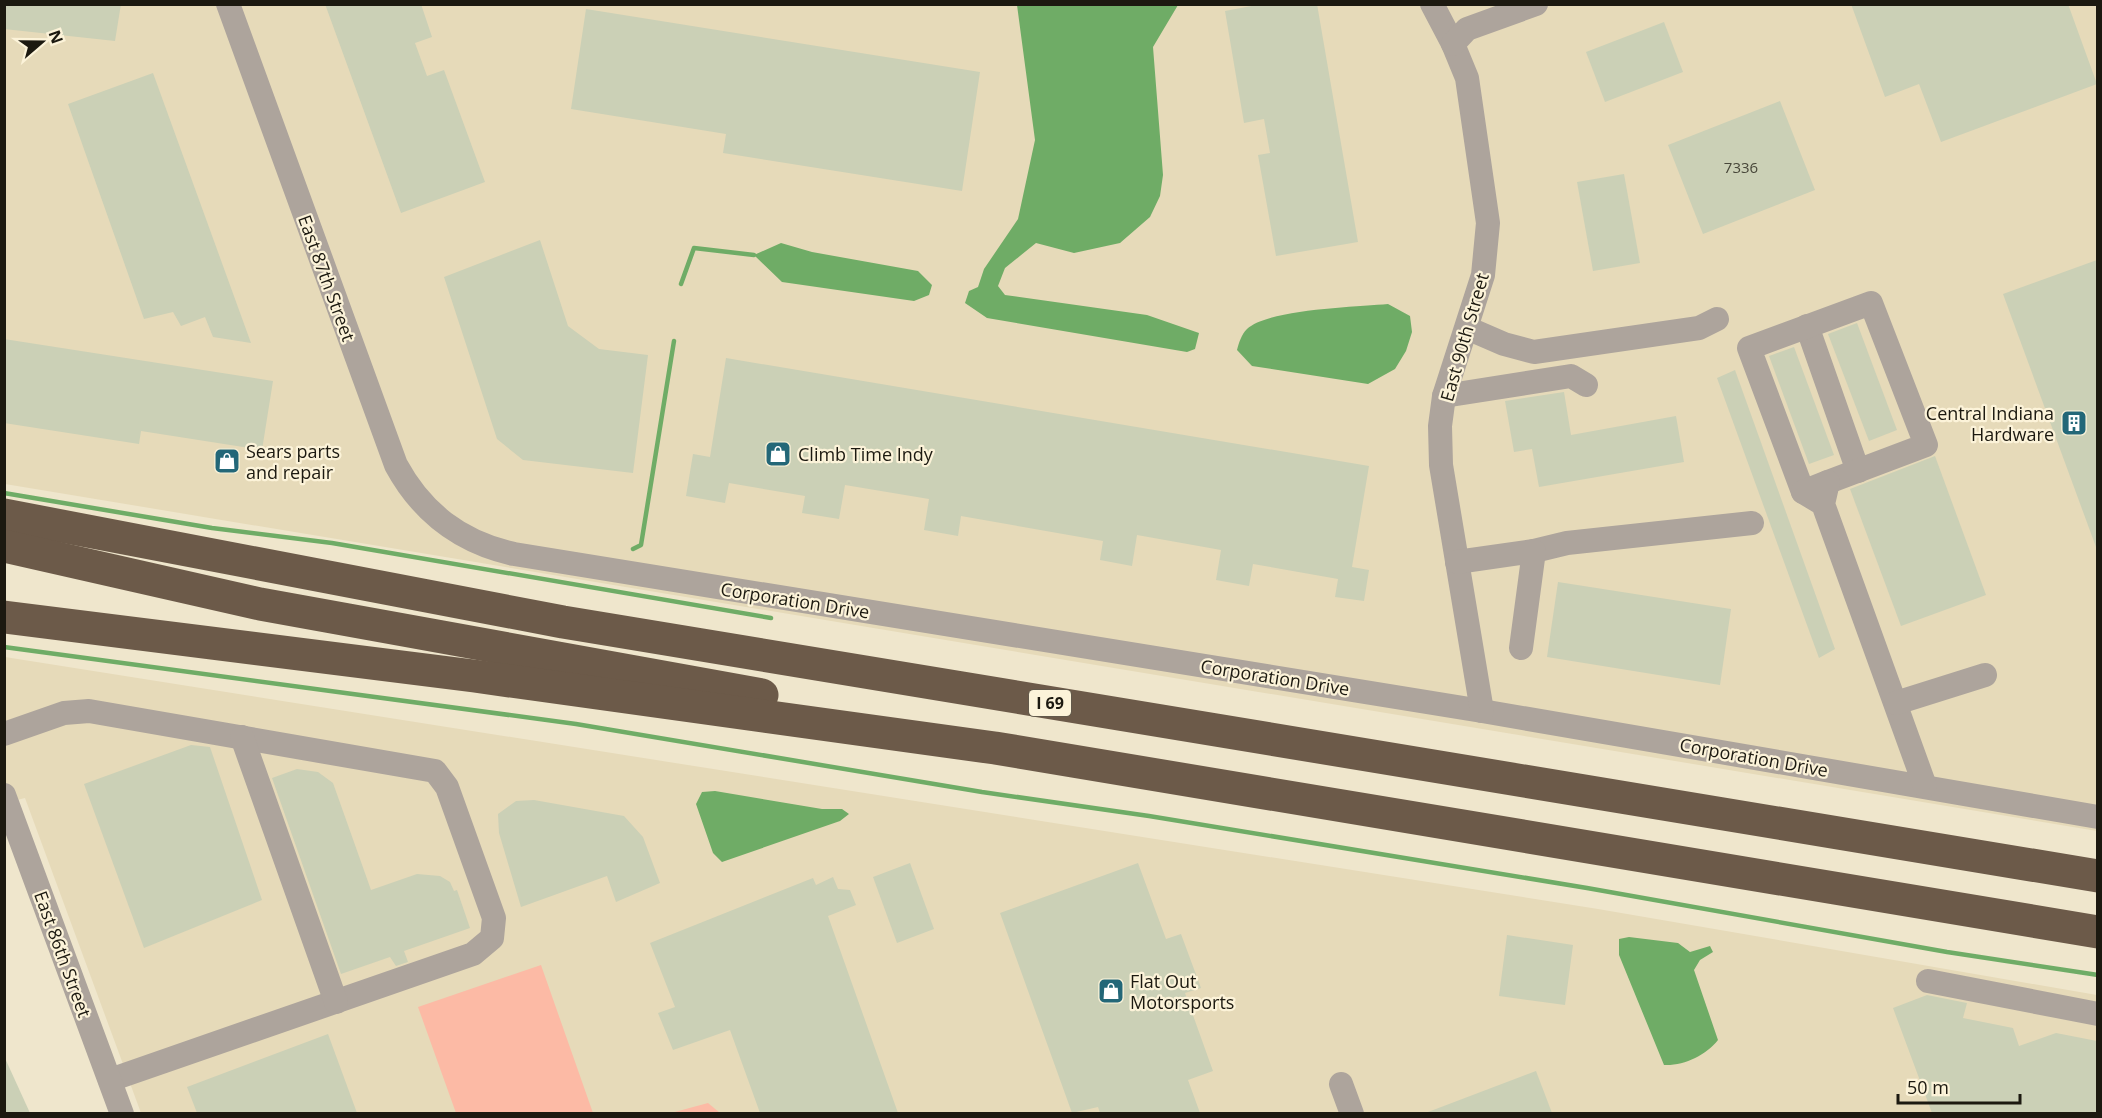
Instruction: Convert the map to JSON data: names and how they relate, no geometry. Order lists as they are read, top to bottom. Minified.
{"streets":{"highway":["I 69"],"street":["East 87th Street","East 90th Street","Corporation Drive","East 86th Street"]},"crossings":[["East 87th Street","Corporation Drive"],["East 90th Street","Corporation Drive"]],"places":{"building":["Central Indiana Hardware"],"shop":["Climb Time Indy","Sears parts and repair","Flat Out Motorsports"]},"house_numbers":["7336"],"scale_bar":"50 m","north":"right"}
